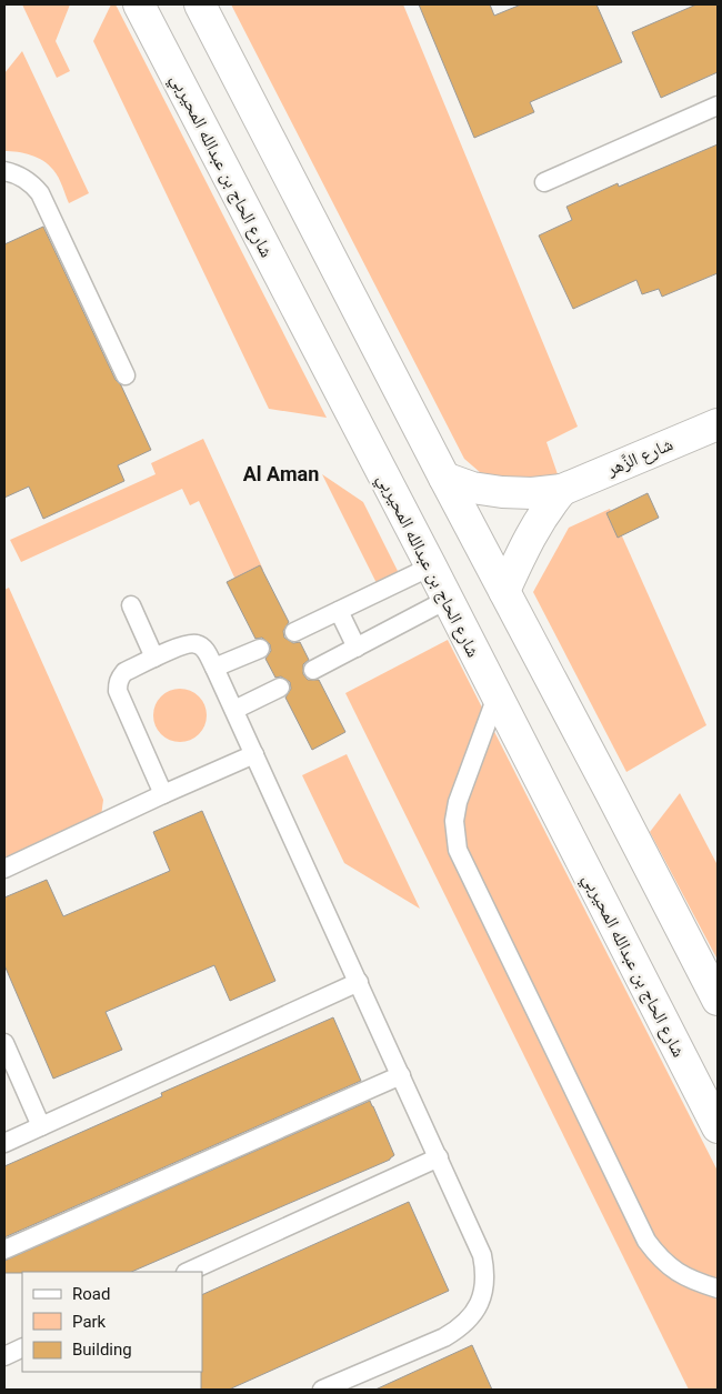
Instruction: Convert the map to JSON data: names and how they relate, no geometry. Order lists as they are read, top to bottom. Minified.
{"streets":{"street":["شارع الحاج بن عبدالله المحيربي","شارع الزَّهر"]},"districts":["Al Aman"],"legend":["Road","Park","Building"]}
